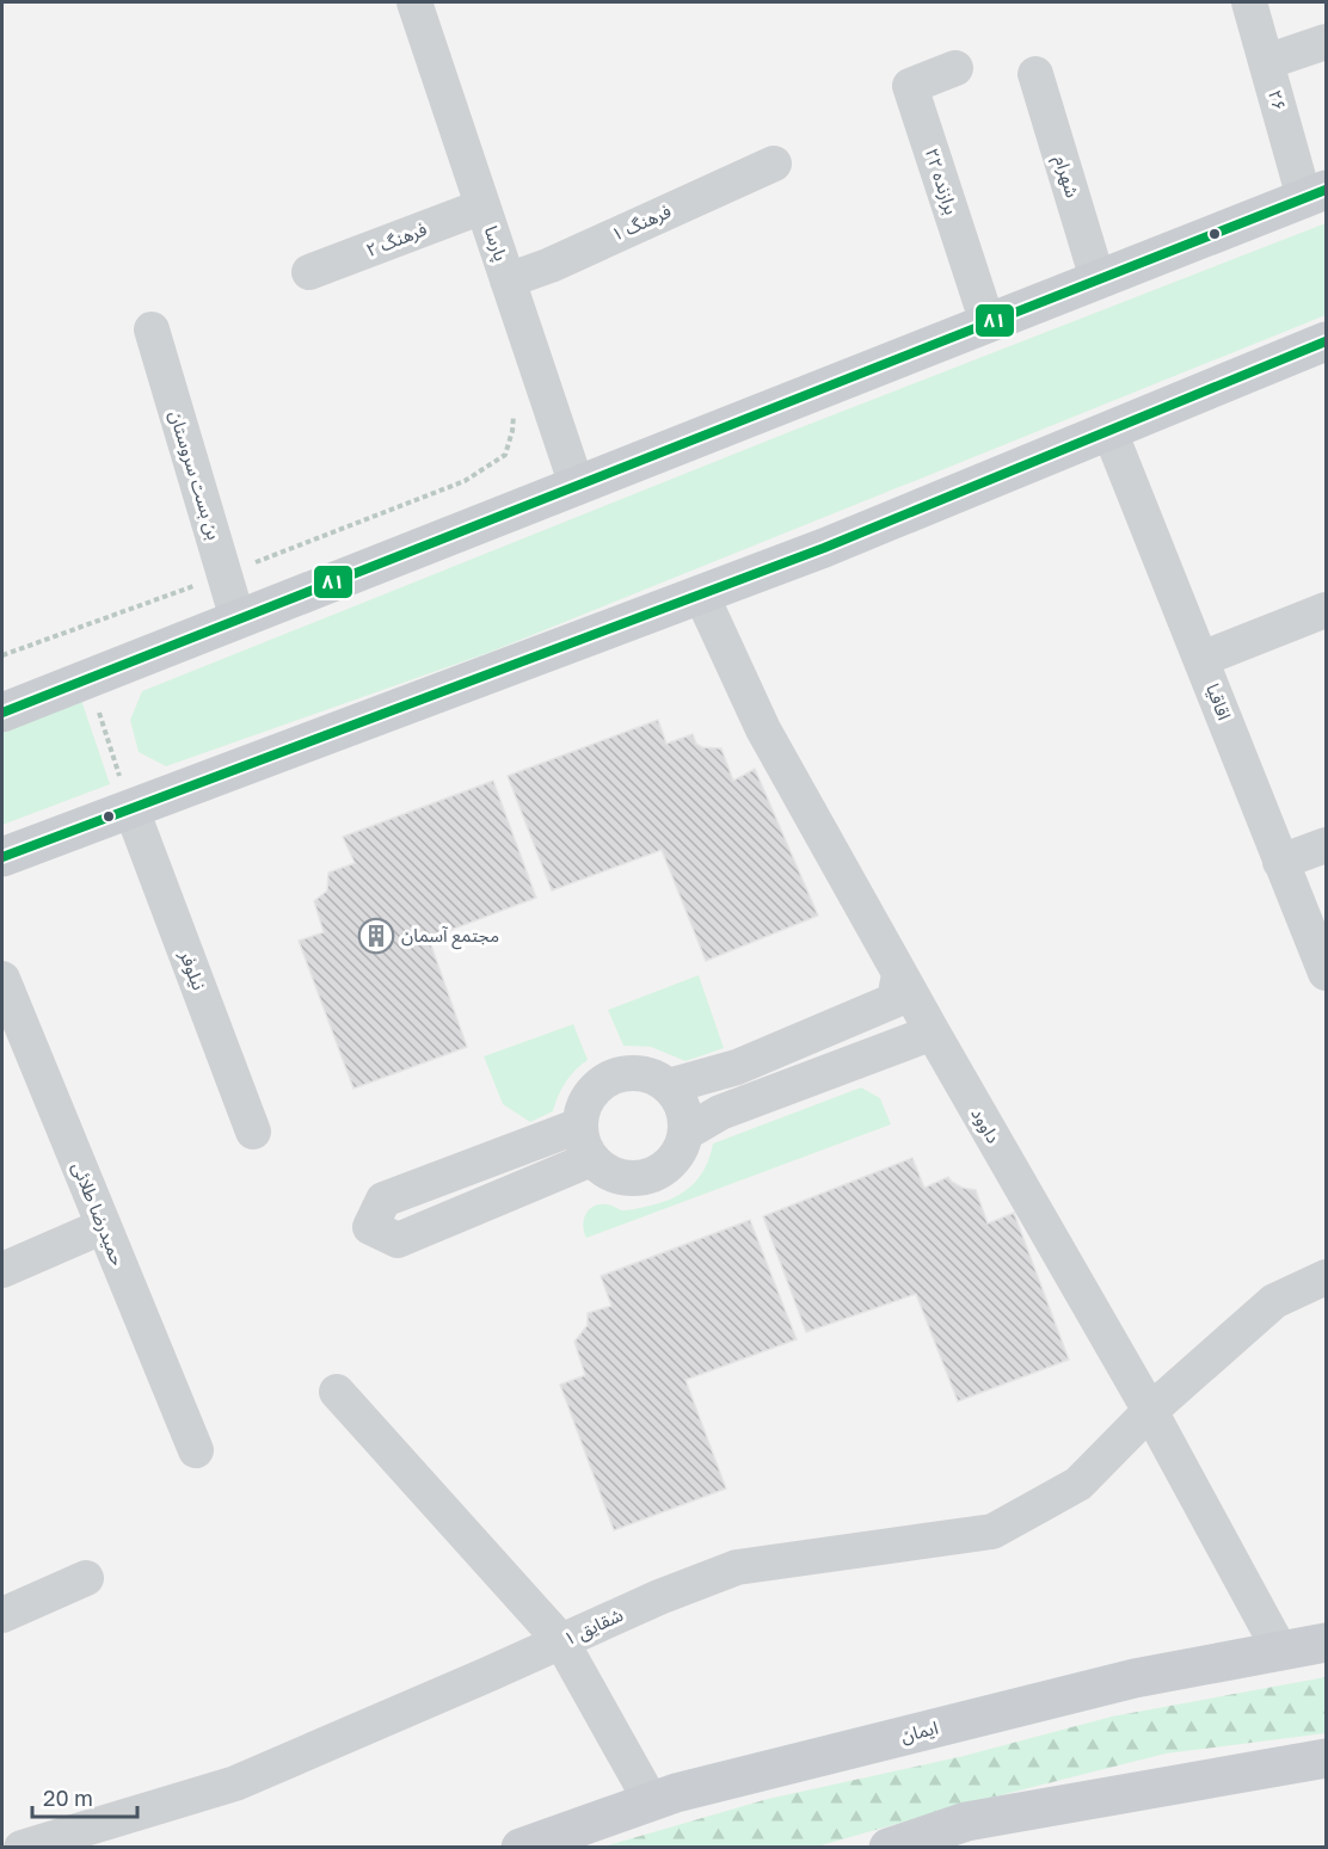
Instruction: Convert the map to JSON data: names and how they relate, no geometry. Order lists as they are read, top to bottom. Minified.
{"streets":{"main road":["ایمان"],"street":["۲۶","شهرام","برازنده ۲۲","فرهنگ ۱","فرهنگ ۲","پارسا","بن بست سروستان","اقاقیا","نیلوفر","داوود","حمیدرضا طلائی","شقایق ۱"]},"crossings":[["فرهنگ ۱","پارسا"],["فرهنگ ۲","پارسا"],["داوود","شقایق ۱"],["داوود","ایمان"]],"places":{"building":["مجتمع آسمان"]},"lines":["transit line ۸۱"],"scale_bar":"20 m"}
